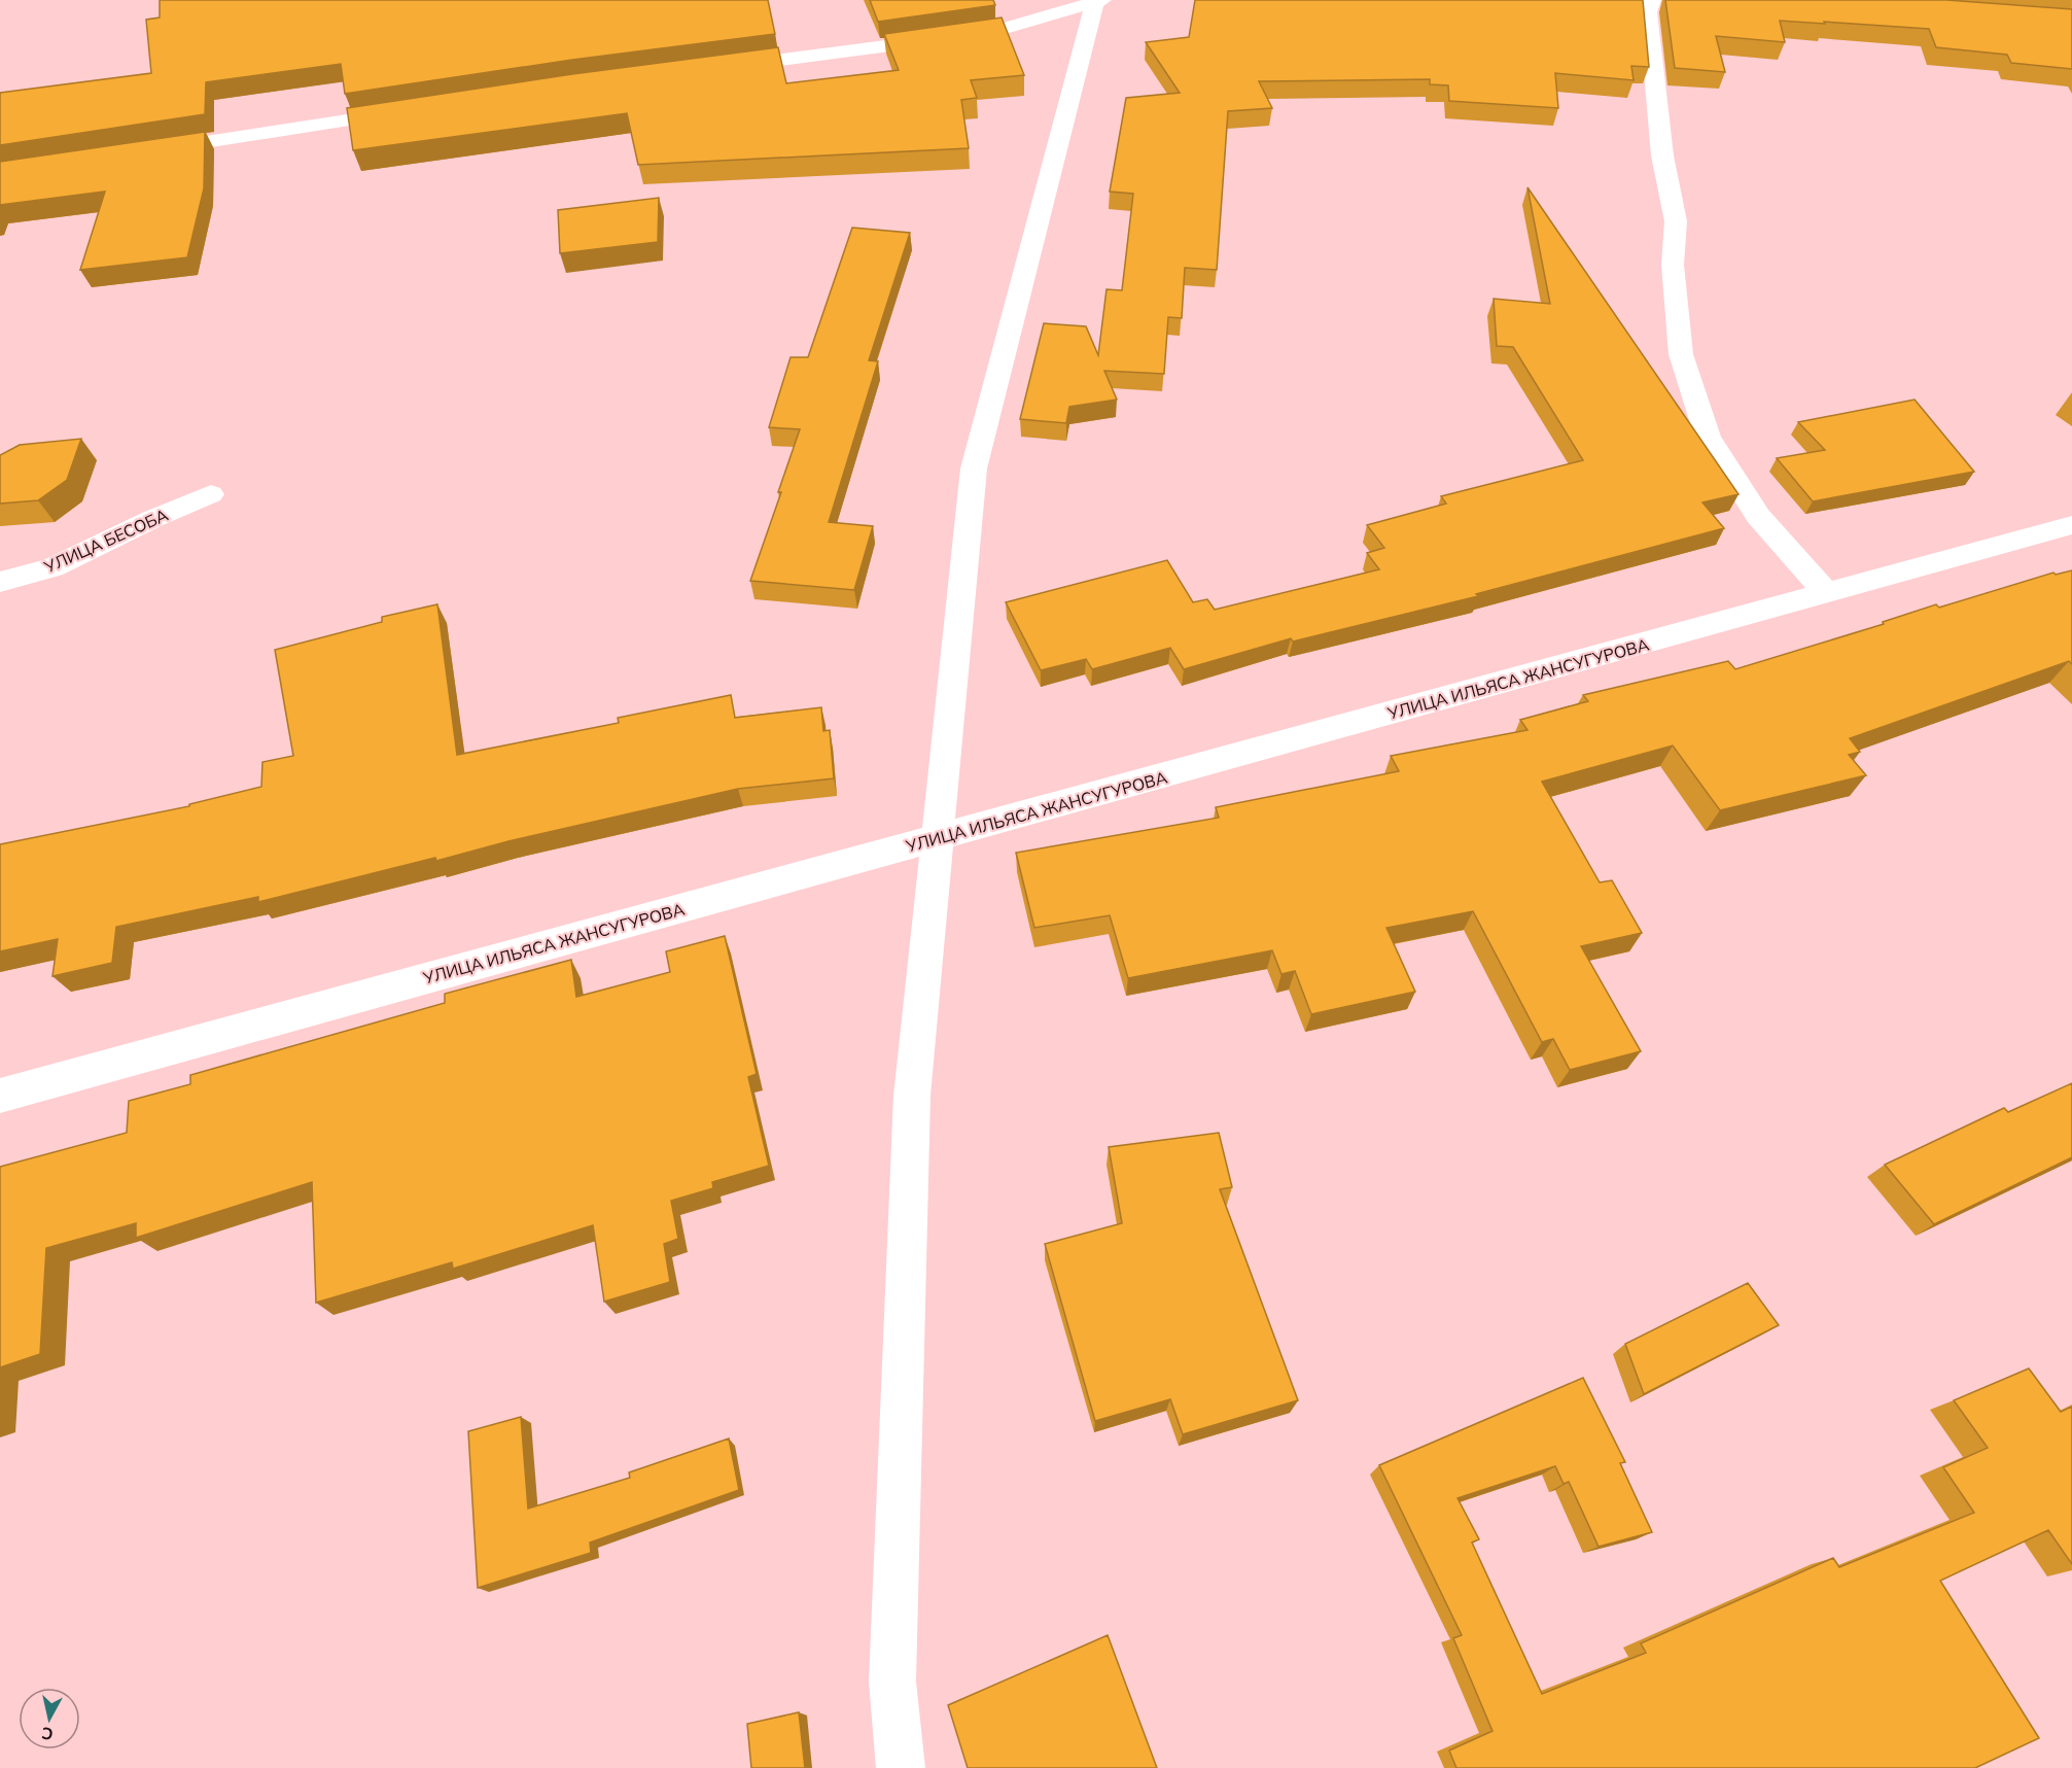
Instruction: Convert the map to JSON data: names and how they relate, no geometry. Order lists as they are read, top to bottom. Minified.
{"streets":{"street":["УЛИЦА БЕСОБА","УЛИЦА ИЛЬЯСА ЖАНСУГУРОВА"]},"north":"bottom"}
